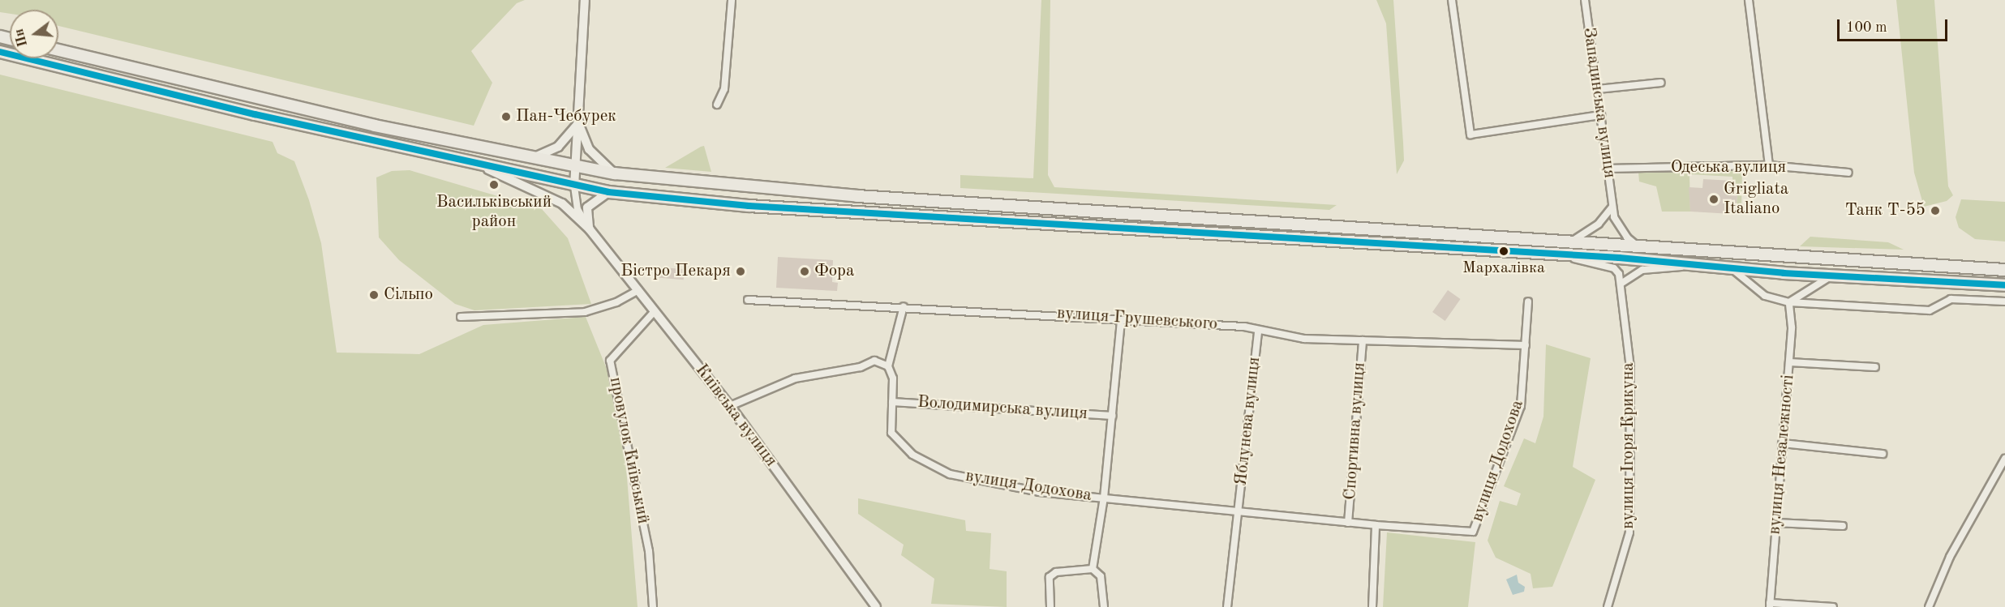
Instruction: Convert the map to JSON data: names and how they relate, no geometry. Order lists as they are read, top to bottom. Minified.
{"streets":{"street":["Западинська вулиця","Одеська вулиця","вулиця Грушевського","Володимирська вулиця","Київська вулиця","Яблунева вулиця","Спортивна вулиця","вулиця Ігоря Крикуна","провулок Київський","вулиця Незалежності","вулиця Додохова"]},"crossings":[["Западинська вулиця","Одеська вулиця"],["вулиця Грушевського","Яблунева вулиця"],["вулиця Грушевського","Спортивна вулиця"],["вулиця Грушевського","вулиця Додохова"],["Володимирська вулиця","вулиця Додохова"],["Київська вулиця","провулок Київський"],["Яблунева вулиця","вулиця Додохова"],["Спортивна вулиця","вулиця Додохова"]],"places":["Пан-Чебурек","Васильківський район","Grigliata Italiano","Танк Т-55","Мархалівка","Бістро Пекаря","Фора","Сільпо"],"scale_bar":"100 m","north":"left"}
